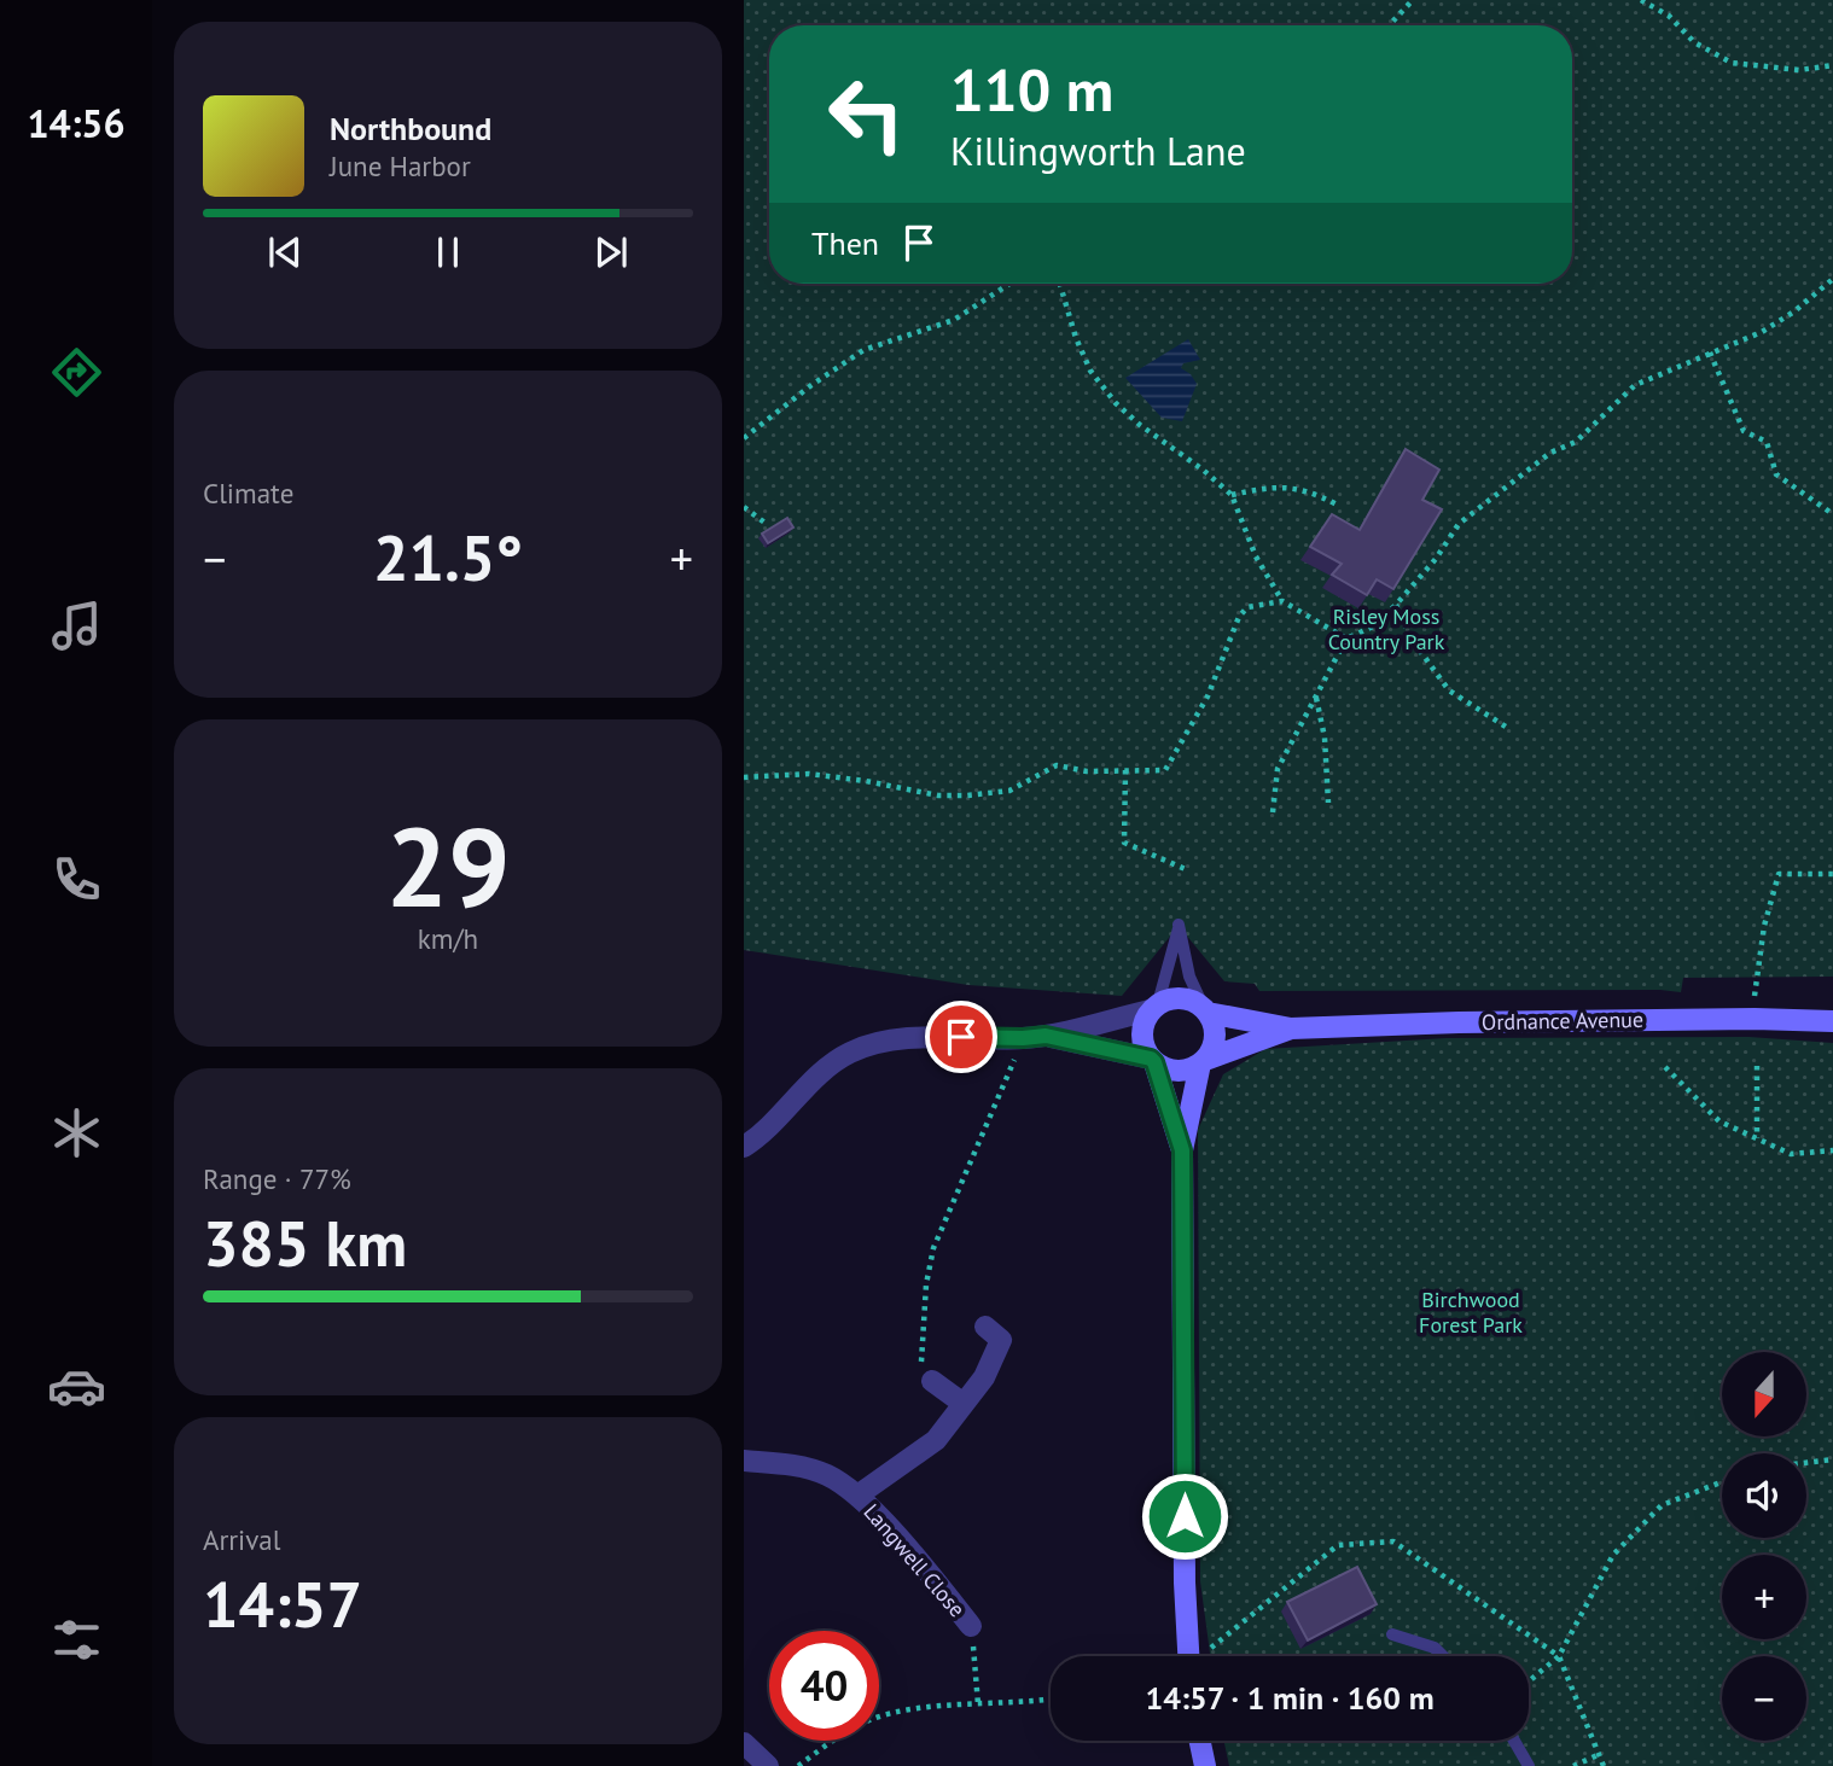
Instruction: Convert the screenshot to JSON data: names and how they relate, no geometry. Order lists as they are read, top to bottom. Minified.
{"streets":{"street":["Ordnance Avenue","Langwell Close"]},"parks":["Risley Moss Country Park","Birchwood Forest Park"],"north":"bottom","page":{"tabs":"14:56","turn":["110 m","Killingworth Lane"],"song":["Northbound","June Harbor"],"then":"Then","tile":["Climate",["29","km/h"],["Range · 77%","385 km"],["Arrival","14:57"]],"heat":["−","21.5°","+"],"map_buttons":["+","−"],"limit":"40","trip":"14:57 · 1 min · 160 m"}}
